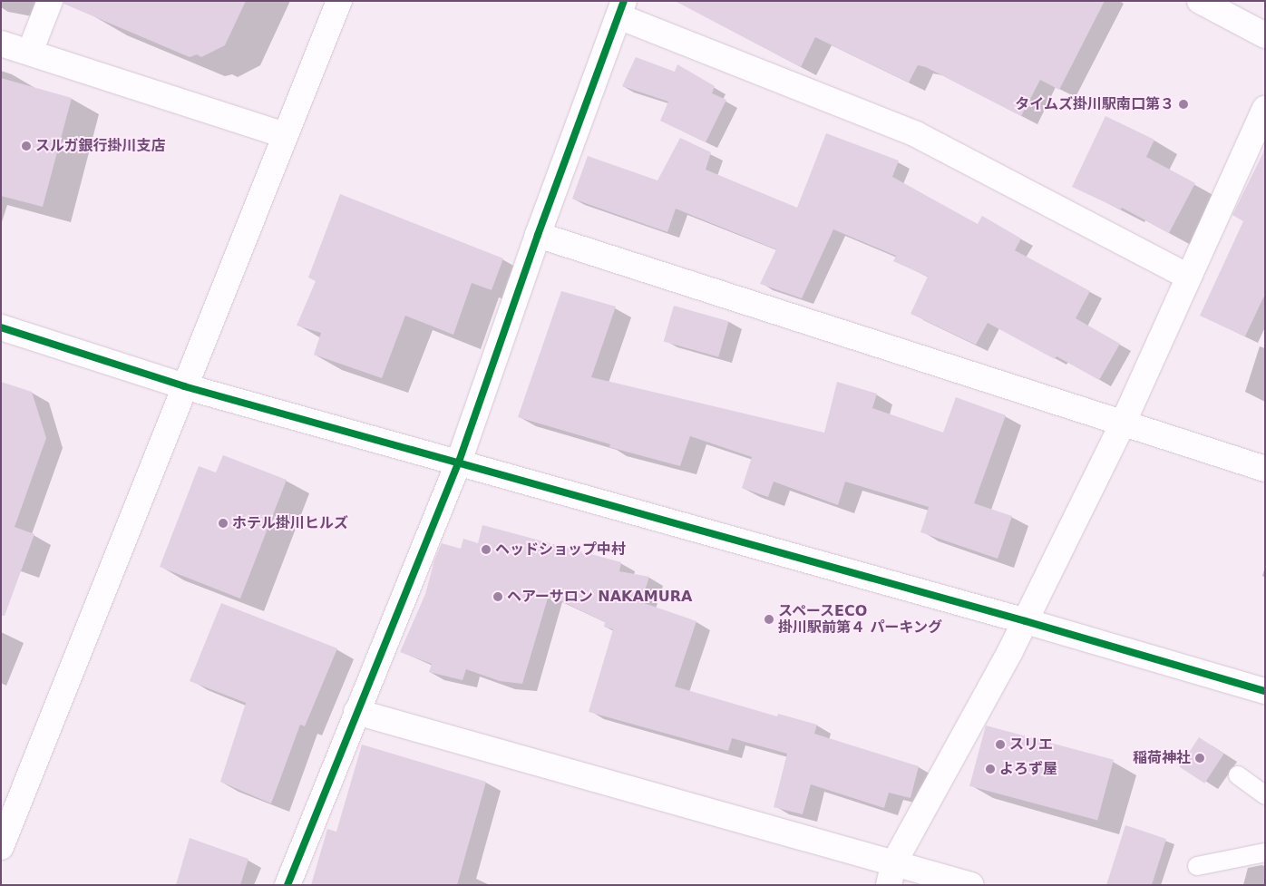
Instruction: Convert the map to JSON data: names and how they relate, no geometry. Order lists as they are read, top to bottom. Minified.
{"places":["タイムズ掛川駅南口第３","スルガ銀行掛川支店","ホテル掛川ヒルズ","ヘッドショップ中村","ヘアーサロン NAKAMURA","スペースECO 掛川駅前第４ パーキング","スリエ","稲荷神社","よろず屋"]}
